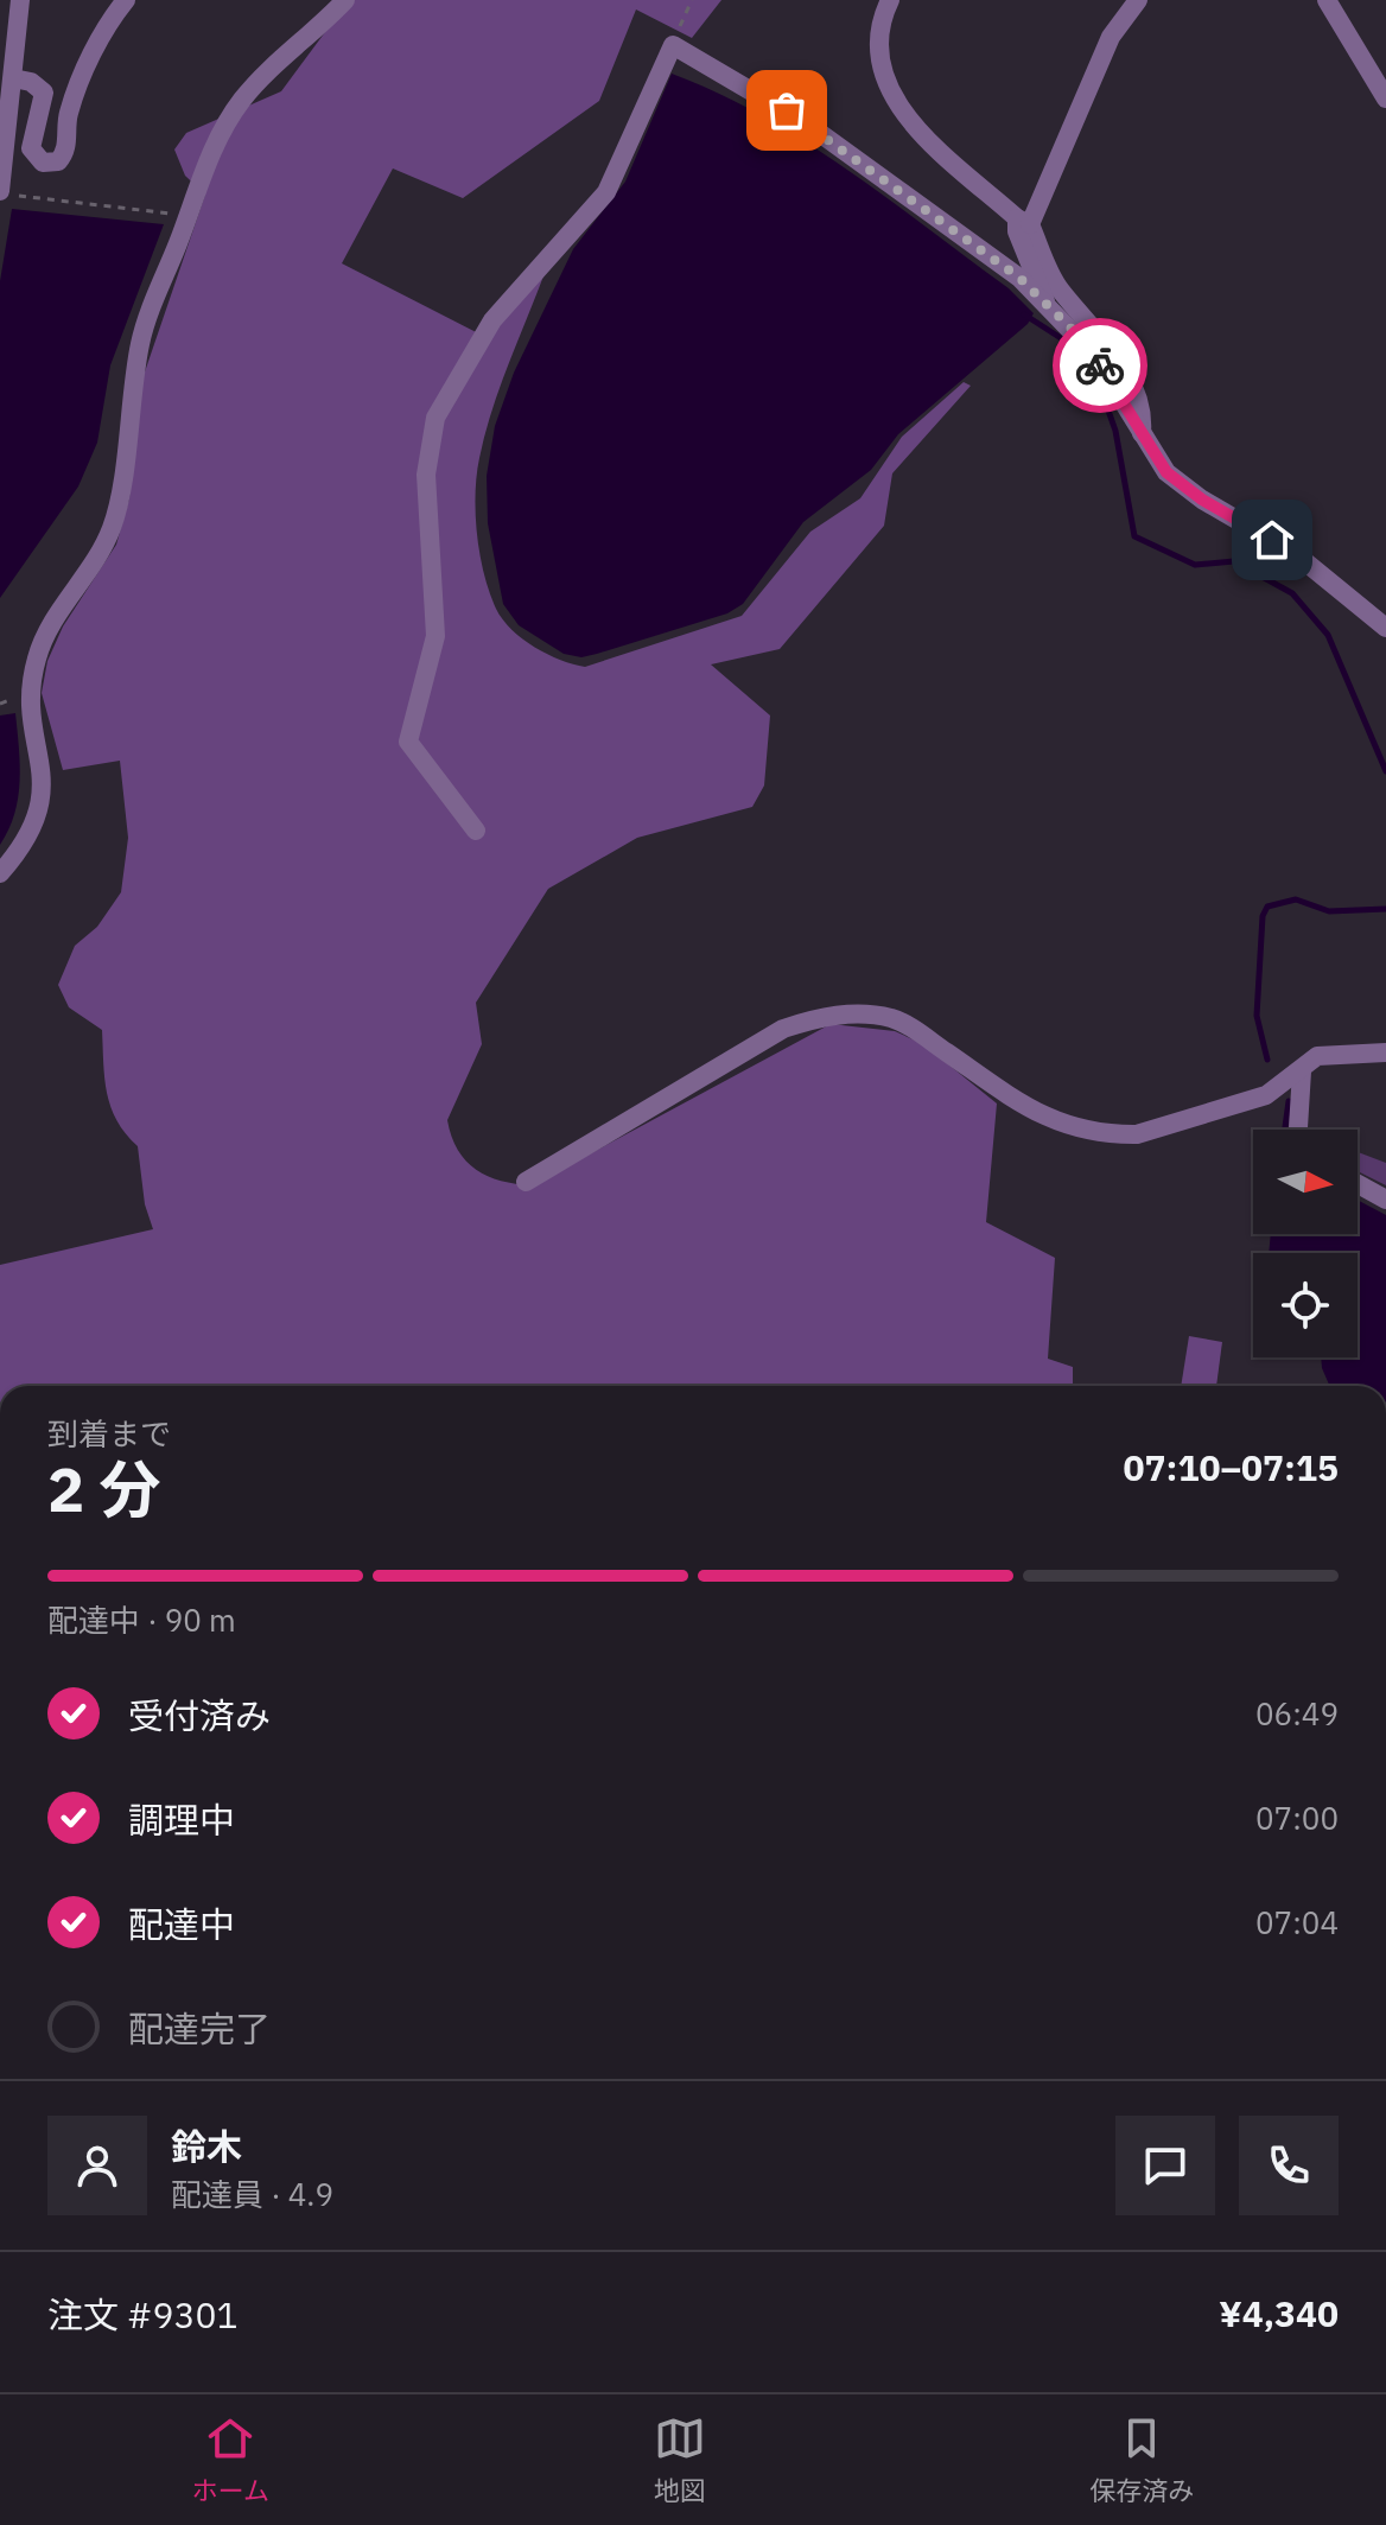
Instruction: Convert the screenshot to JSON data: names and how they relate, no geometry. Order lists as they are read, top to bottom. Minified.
{"north":"right","page":{"heading":["2 分","到着まで","07:10–07:15"],"panel":["鈴木","配達員 · 4.9","注文 #9301","¥4,340"],"bar":"配達中 · 90 m","list":[["受付済み","06:49"],["調理中","07:00"],["配達中","07:04"],"配達完了"],"tabs":["ホーム","地図","保存済み"]}}
